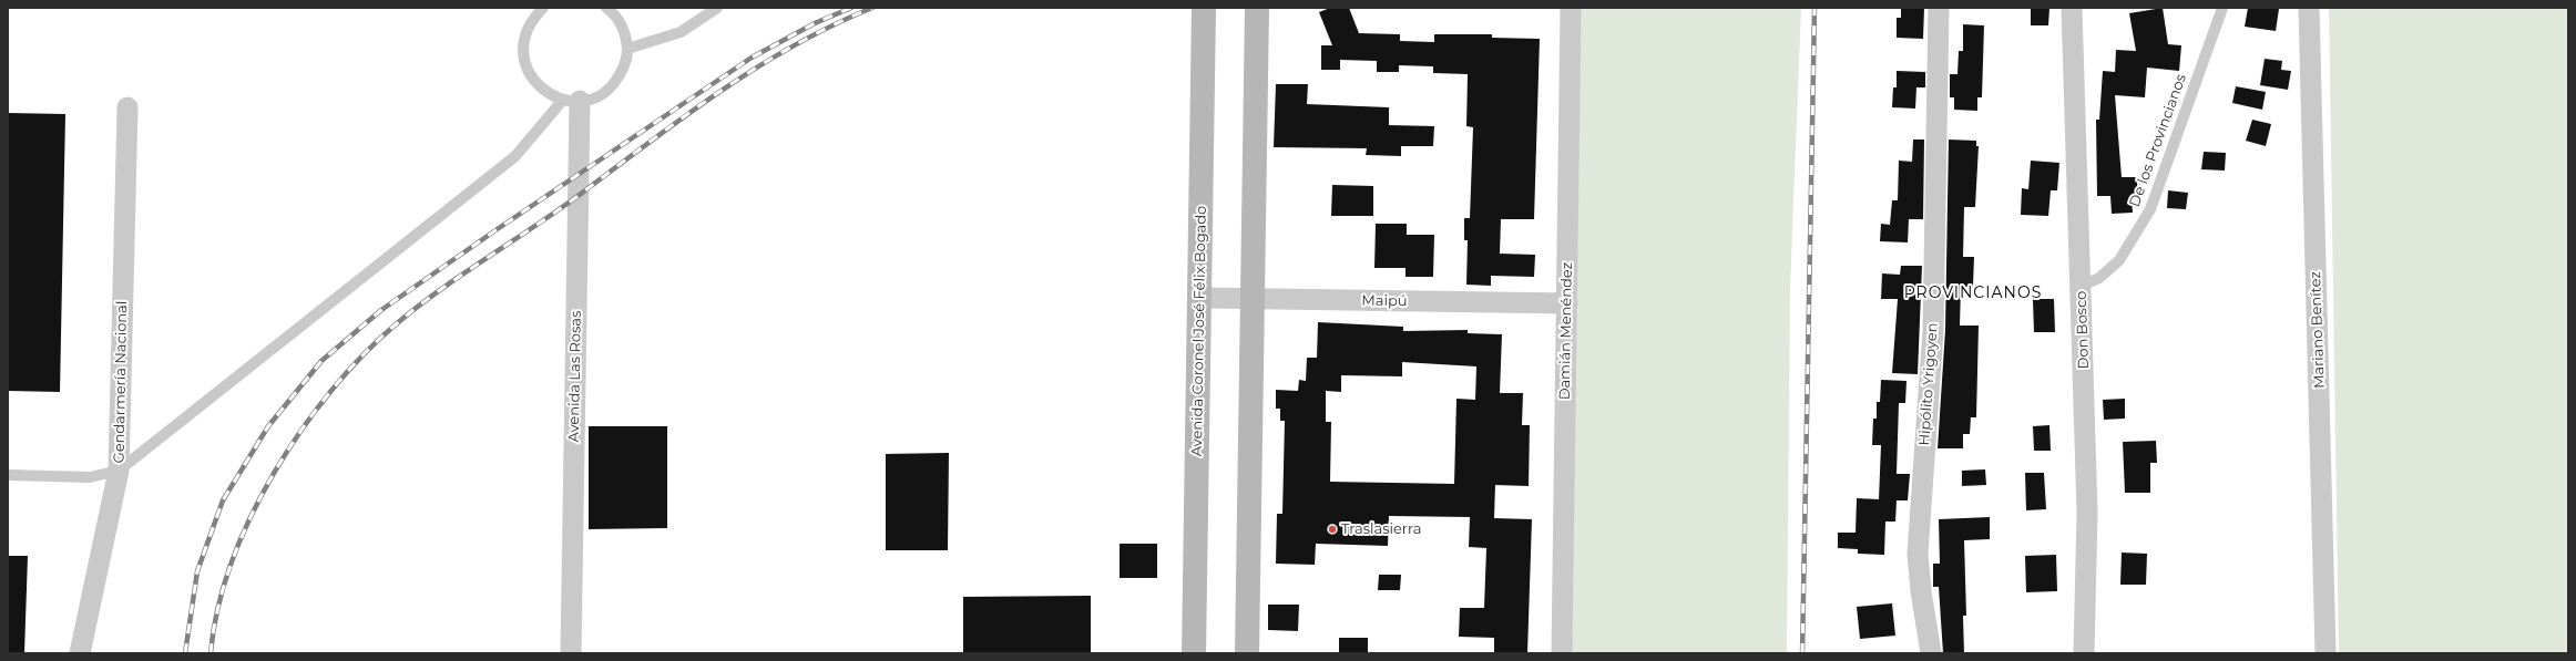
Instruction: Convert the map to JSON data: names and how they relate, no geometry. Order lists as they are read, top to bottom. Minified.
{"streets":{"main road":["Avenida Coronel José Félix Bogado"],"street":["Maipú","Don Bosco","Mariano Benítez","Damián Menéndez","Avenida Las Rosas","Gendarmería Nacional","Hipólito Yrigoyen"],"lane":["De los Provincianos"]},"crossings":[["De los Provincianos","Don Bosco"],["Maipú","Avenida Coronel José Félix Bogado"],["Maipú","Damián Menéndez"]],"districts":["PROVINCIANOS"],"places":["Traslasierra"]}
